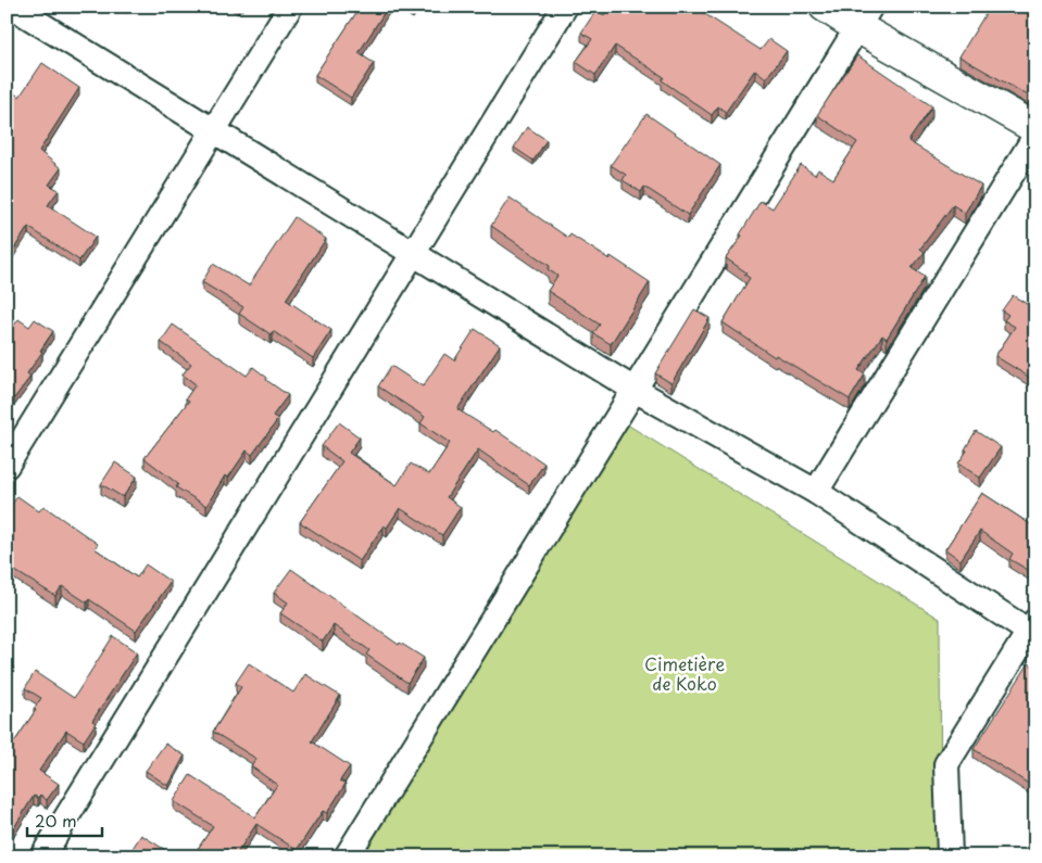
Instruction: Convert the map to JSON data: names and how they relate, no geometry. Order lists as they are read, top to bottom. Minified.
{"parks":["Cimetière de Koko"],"scale_bar":"20 m"}
